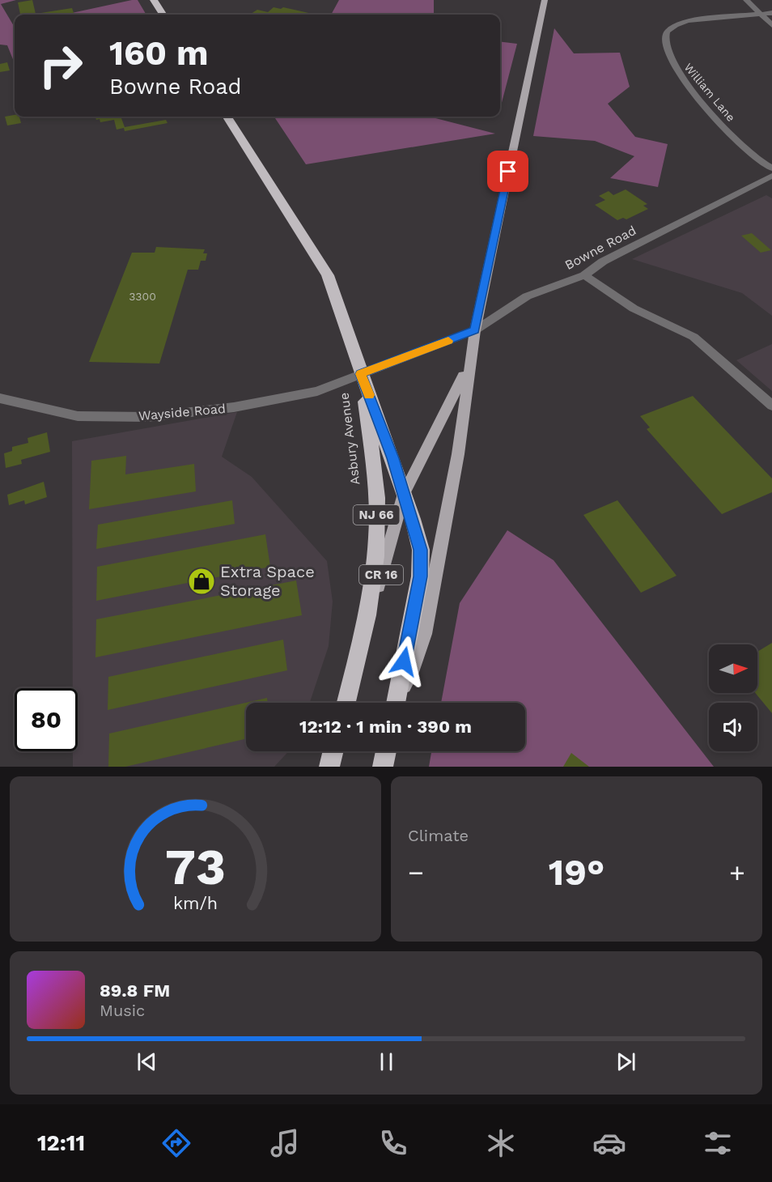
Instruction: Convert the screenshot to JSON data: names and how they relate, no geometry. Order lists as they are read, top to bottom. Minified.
{"streets":{"highway":["Asbury Avenue","NJ 66"],"main road":["CR 16"],"street":["William Lane","Bowne Road","Wayside Road"]},"crossings":[["Bowne Road","Wayside Road"],["Bowne Road","Asbury Avenue"],["Bowne Road","NJ 66"],["Wayside Road","Asbury Avenue"],["Wayside Road","NJ 66"],["Asbury Avenue","NJ 66"]],"places":{"shop":["Extra Space Storage"]},"house_numbers":["3300"],"north":"right","page":{"turn":["160 m","Bowne Road"],"limit":"80","trip":"12:12 · 1 min · 390 m","tile":"Climate","heat":["−","19°","+"],"song":["89.8 FM","Music"],"tabs":"12:11","gauge":["73","km/h"]}}
